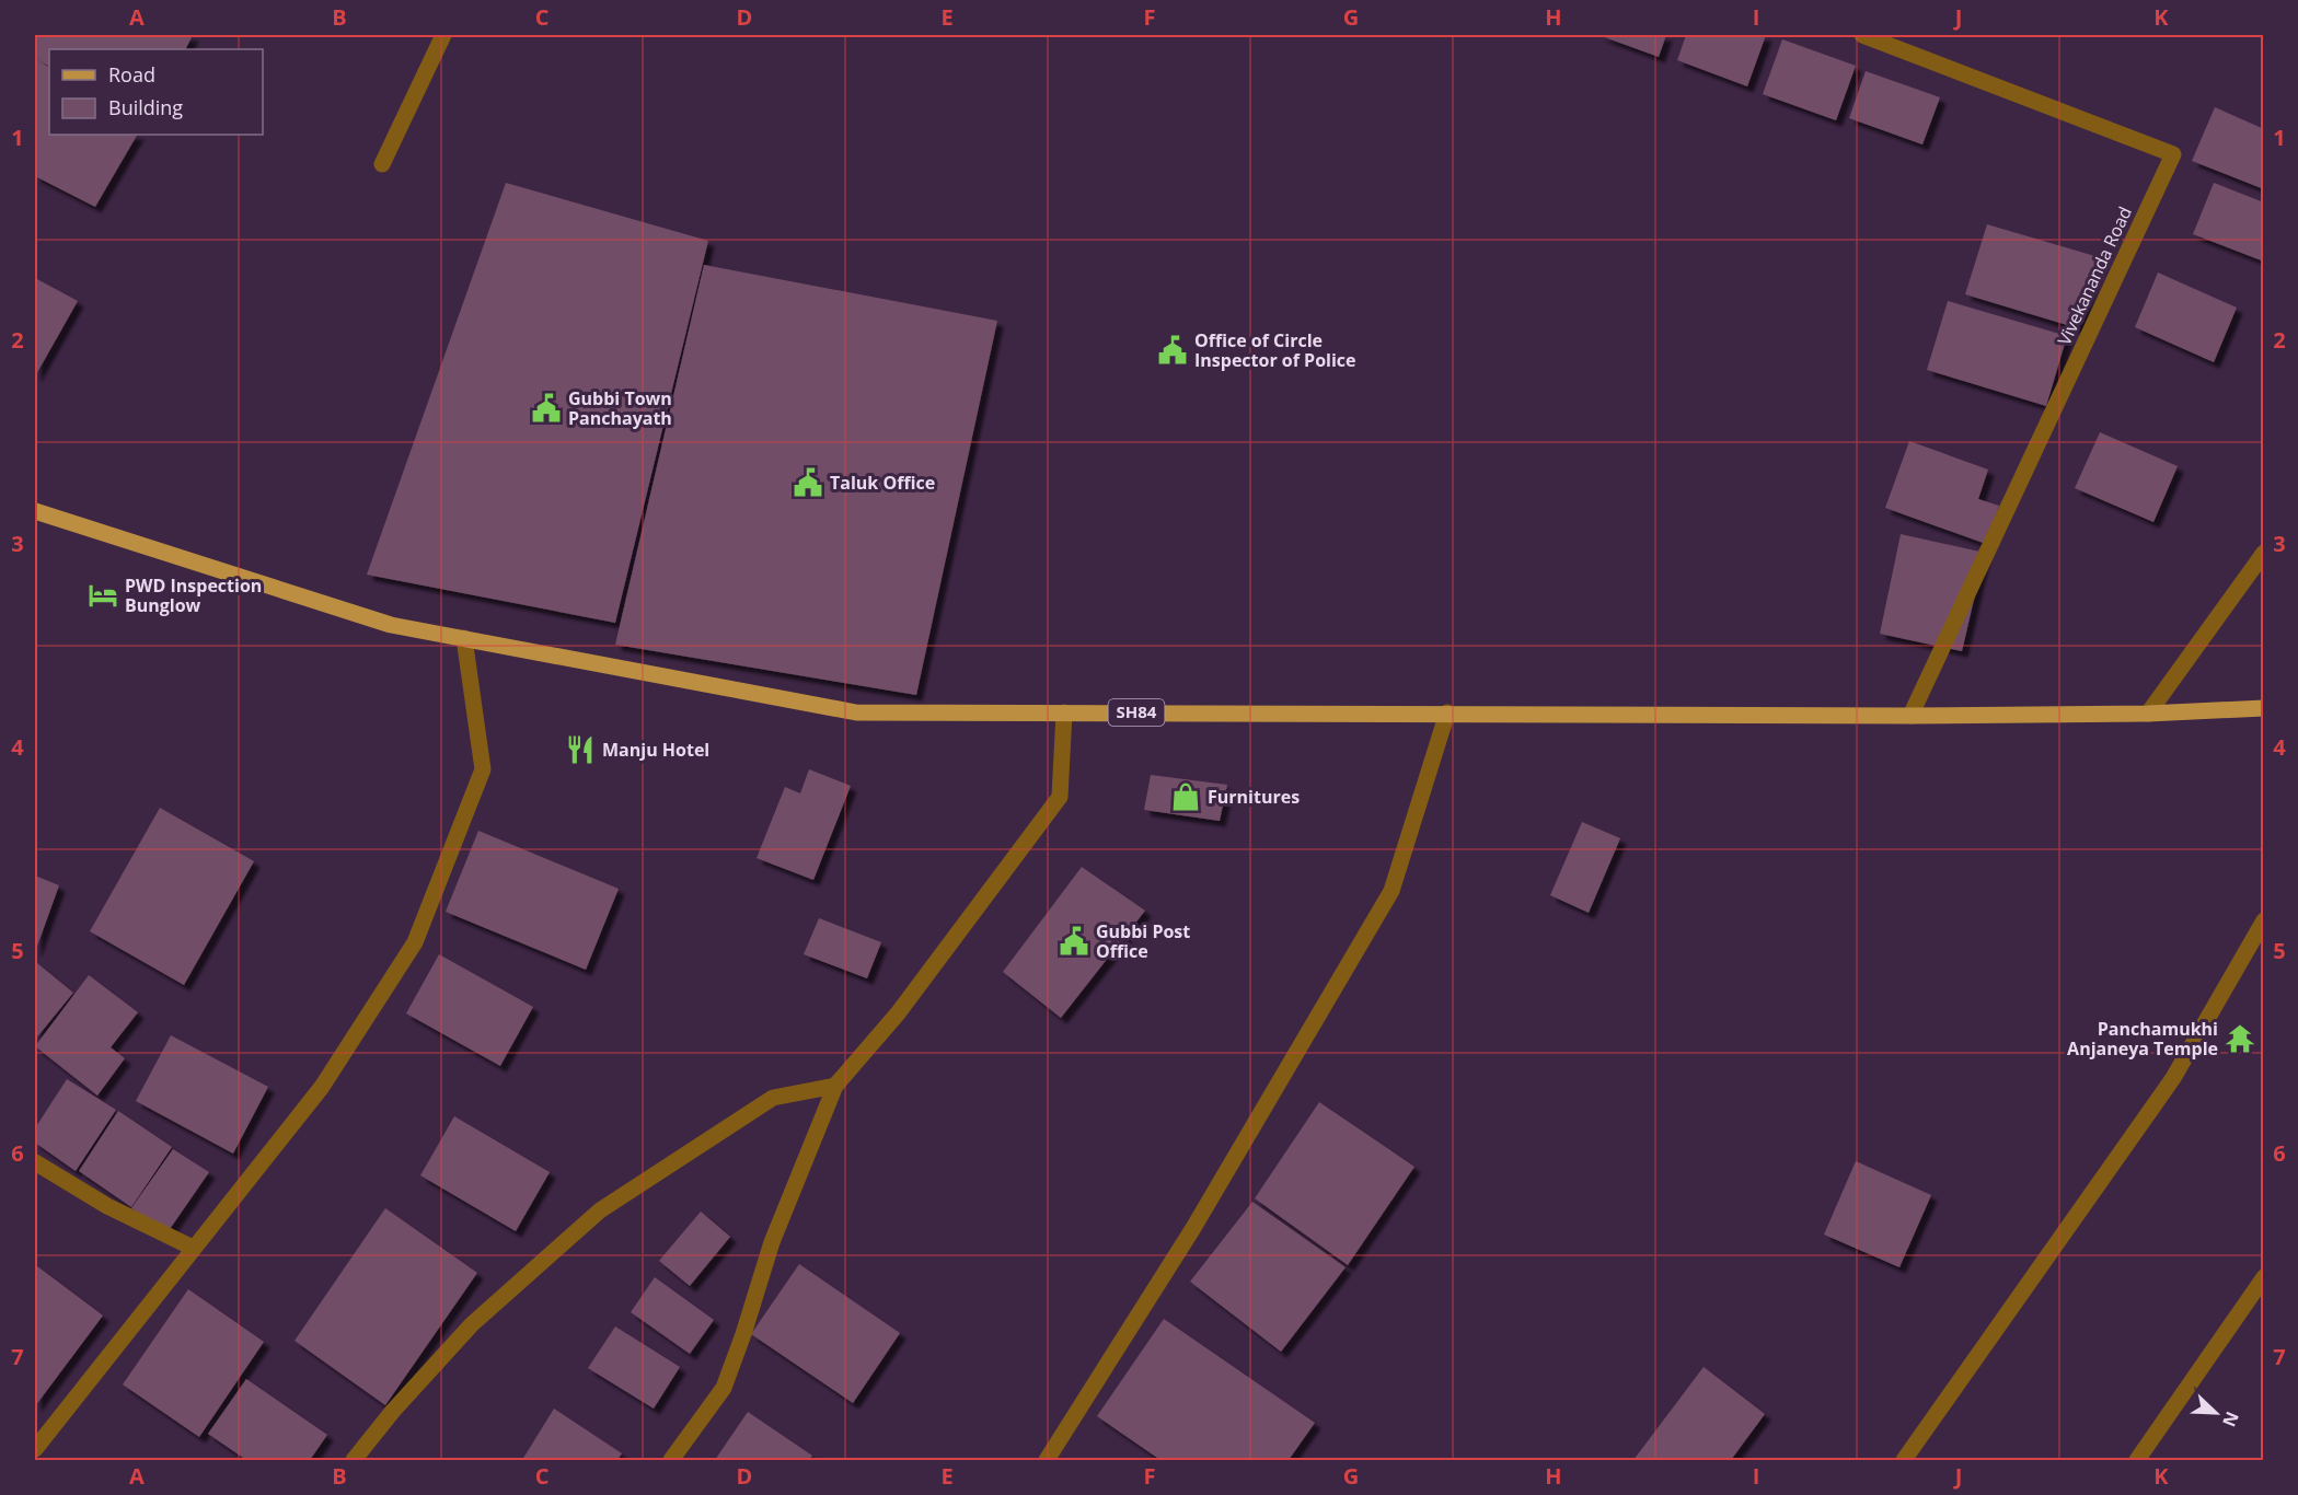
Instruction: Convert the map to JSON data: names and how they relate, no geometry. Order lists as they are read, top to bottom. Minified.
{"streets":{"main road":["SH84"],"street":["Vivekananda Road"]},"crossings":[["Vivekananda Road","SH84"]],"places":{"public building":["Office of Circle Inspector of Police","Gubbi Town Panchayath","Taluk Office","Gubbi Post Office"],"hotel":["PWD Inspection Bunglow"],"restaurant":["Manju Hotel"],"shop":["Furnitures"],"temple":["Panchamukhi Anjaneya Temple"]},"legend":["Road","Building"],"north":"bottom right","grid":{"columns":["A","B","C","D","E","F","G","H","I","J","K"],"rows":["1","2","3","4","5","6","7"]}}
